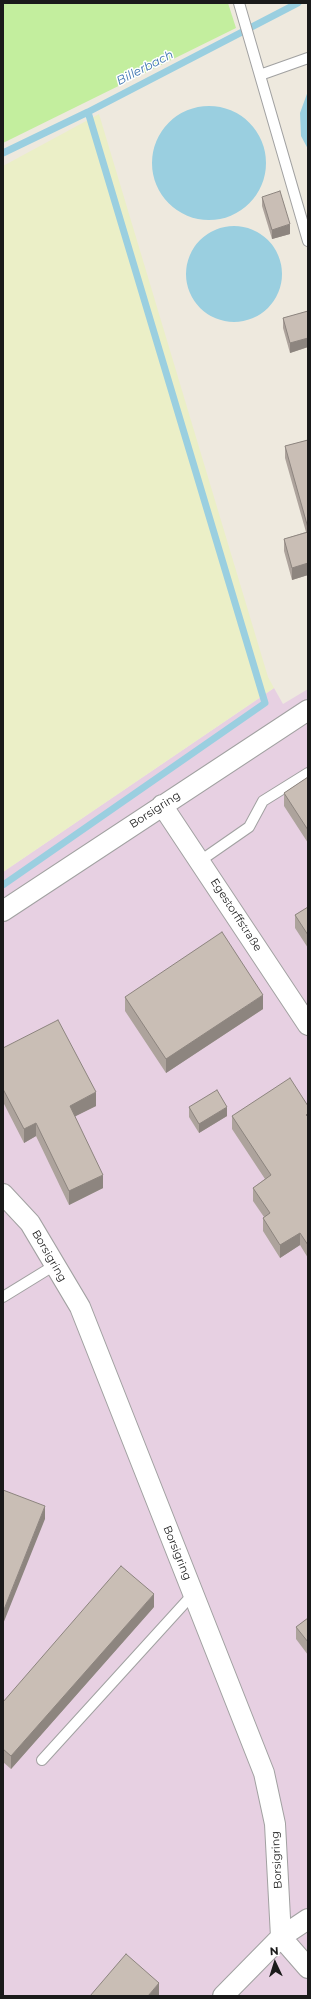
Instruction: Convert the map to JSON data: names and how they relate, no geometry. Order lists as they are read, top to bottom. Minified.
{"streets":{"street":["Borsigring","Egestorffstraße"]},"crossings":[["Borsigring","Egestorffstraße"]],"water":["Billerbach"],"north":"top"}
